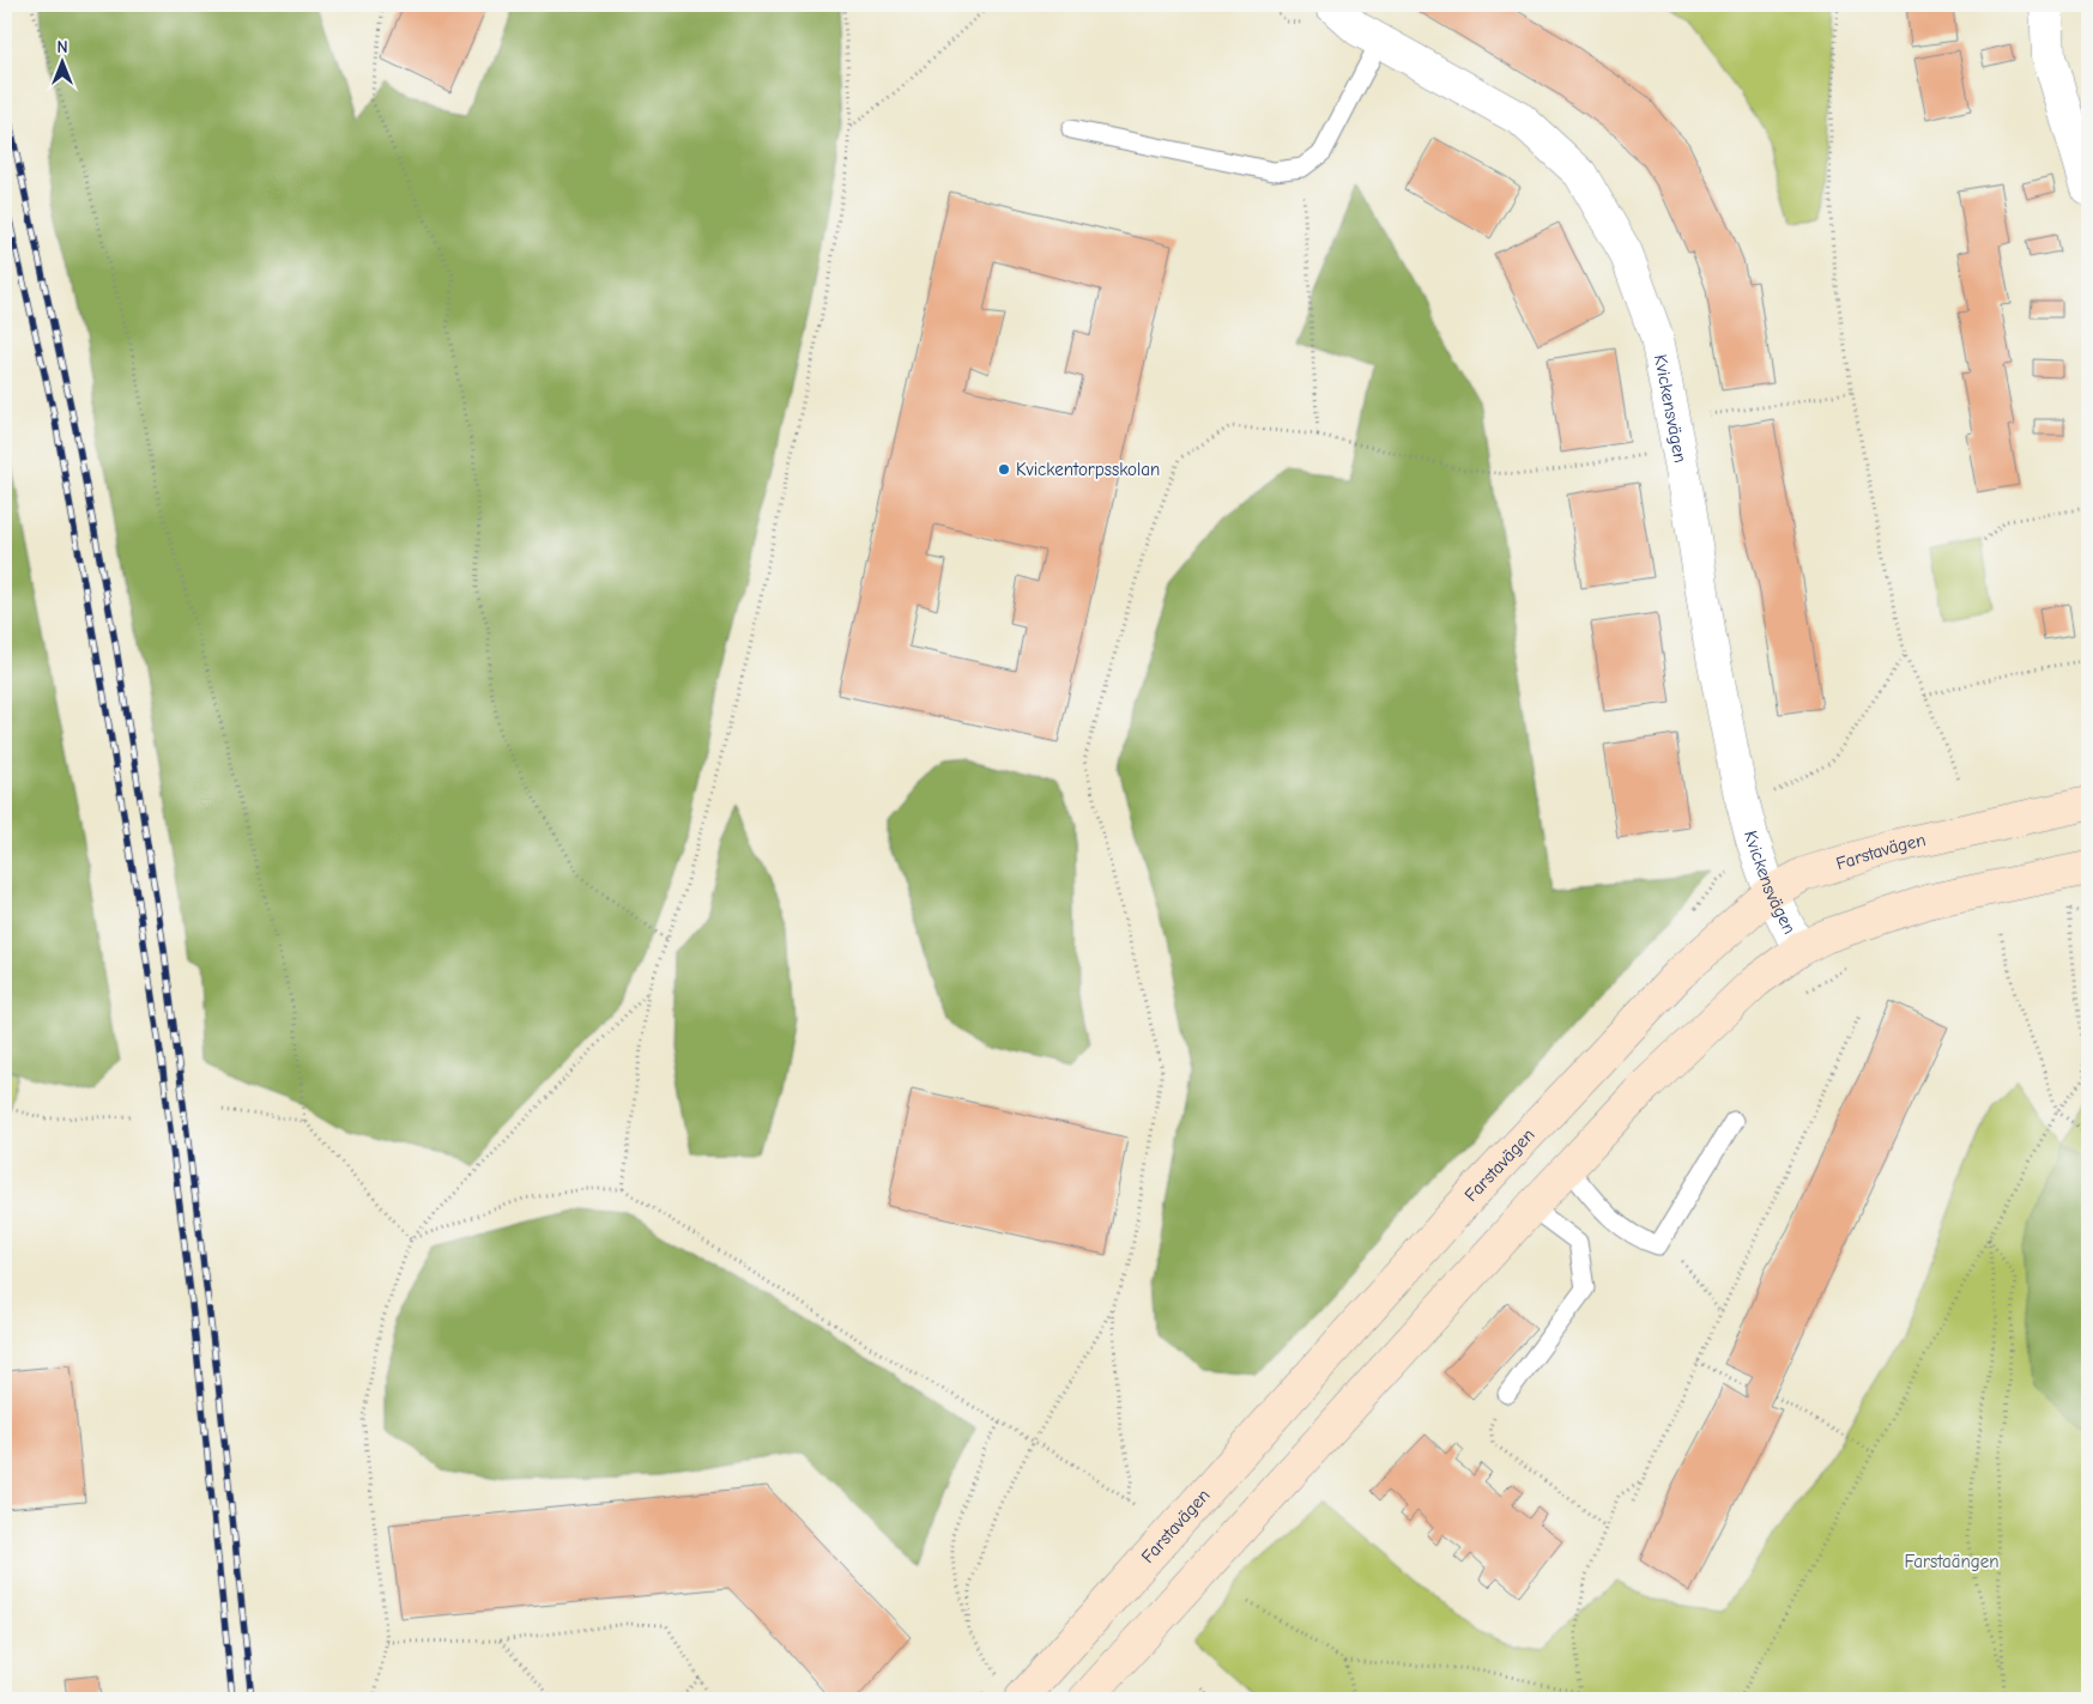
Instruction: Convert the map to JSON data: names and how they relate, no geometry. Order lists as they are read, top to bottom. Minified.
{"streets":{"street":["Kvickensvägen","Farstavägen"]},"crossings":[["Kvickensvägen","Farstavägen"]],"parks":["Farstaängen"],"places":["Kvickentorpsskolan"],"north":"top"}
